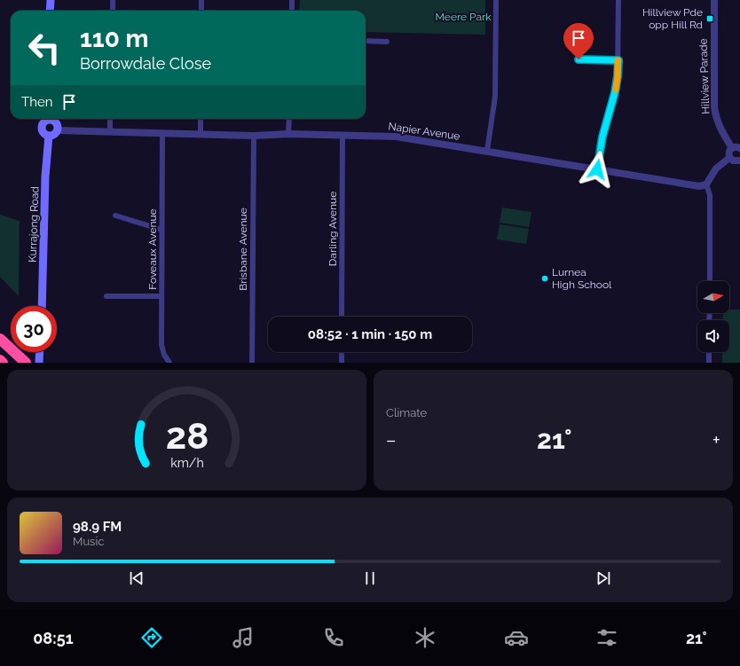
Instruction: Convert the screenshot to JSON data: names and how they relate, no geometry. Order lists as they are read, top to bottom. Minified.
{"streets":{"main road":["Kurrajong Road"],"street":["Hillview Parade","Napier Avenue","Darling Avenue","Foveaux Avenue","Brisbane Avenue"]},"crossings":[["Napier Avenue","Darling Avenue"],["Napier Avenue","Foveaux Avenue"],["Napier Avenue","Brisbane Avenue"]],"parks":["Meere Park"],"places":{"transit":["Hillview Pde opp Hill Rd"],"other":["Lurnea High School"]},"north":"right","page":{"turn":["110 m","Borrowdale Close"],"then":"Then","limit":"30","trip":"08:52 · 1 min · 150 m","tile":"Climate","heat":["−","21°","+"],"song":["98.9 FM","Music"],"tabs":["08:51","21°"],"gauge":["28","km/h"]}}
